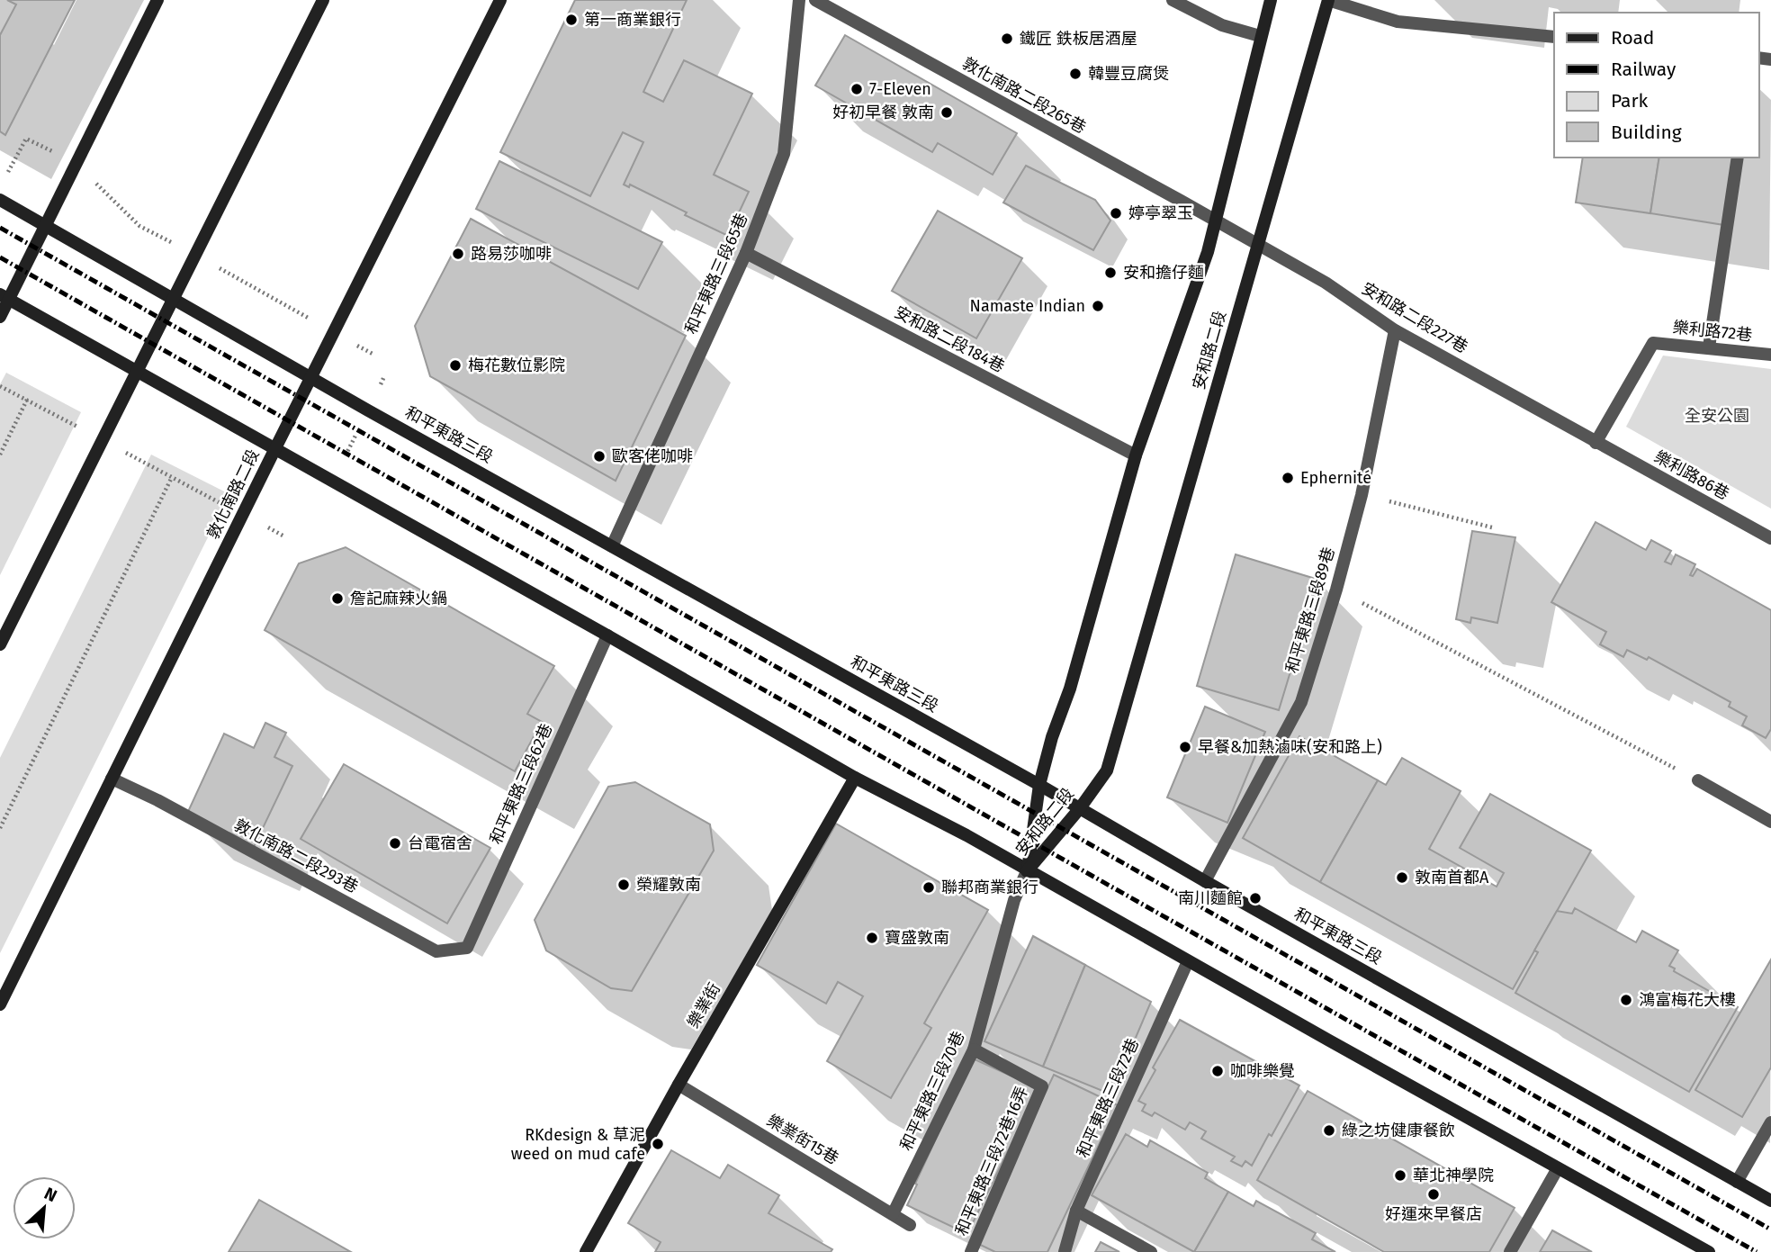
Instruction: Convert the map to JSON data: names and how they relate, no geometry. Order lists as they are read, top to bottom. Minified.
{"streets":{"main road":["安和路二段","和平東路三段","敦化南路二段","樂業街"],"street":["敦化南路二段265巷","和平東路三段65巷","安和路二段227巷","樂利路72巷","安和路二段184巷","樂利路86巷","和平東路三段89巷","和平東路三段62巷","敦化南路二段293巷","和平東路三段70巷","和平東路三段72巷","樂業街15巷","和平東路三段72巷16弄"]},"crossings":[["敦化南路二段265巷","安和路二段227巷"],["敦化南路二段265巷","安和路二段"],["和平東路三段65巷","安和路二段184巷"],["和平東路三段65巷","和平東路三段"],["安和路二段227巷","樂利路72巷"],["安和路二段227巷","安和路二段"],["安和路二段227巷","樂利路86巷"],["安和路二段227巷","和平東路三段89巷"],["樂利路72巷","樂利路86巷"],["安和路二段184巷","安和路二段"],["安和路二段","和平東路三段"],["安和路二段","和平東路三段70巷"],["和平東路三段","敦化南路二段"],["和平東路三段","和平東路三段89巷"],["敦化南路二段","敦化南路二段293巷"],["和平東路三段62巷","敦化南路二段293巷"],["樂業街","樂業街15巷"],["和平東路三段70巷","樂業街15巷"],["和平東路三段70巷","和平東路三段72巷16弄"]],"parks":["全安公園"],"places":["第一商業銀行","鐵匠 鉄板居酒屋","韓豐豆腐煲","7-Eleven","好初早餐 敦南","婷亭翠玉","路易莎咖啡","安和擔仔麵","Namaste Indian","梅花數位影院","歐客佬咖啡","Ephernité","詹記麻辣火鍋","早餐&加熱滷味(安和路上)","台電宿舍","敦南首都A","榮耀敦南","聯邦商業銀行","南川麵館","寶盛敦南","鴻富梅花大樓","咖啡樂覺","綠之坊健康餐飲","RKdesign & 草泥 weed on mud cafe","華北神學院","好運來早餐店"],"legend":["Road","Railway","Park","Building"],"north":"top right"}
